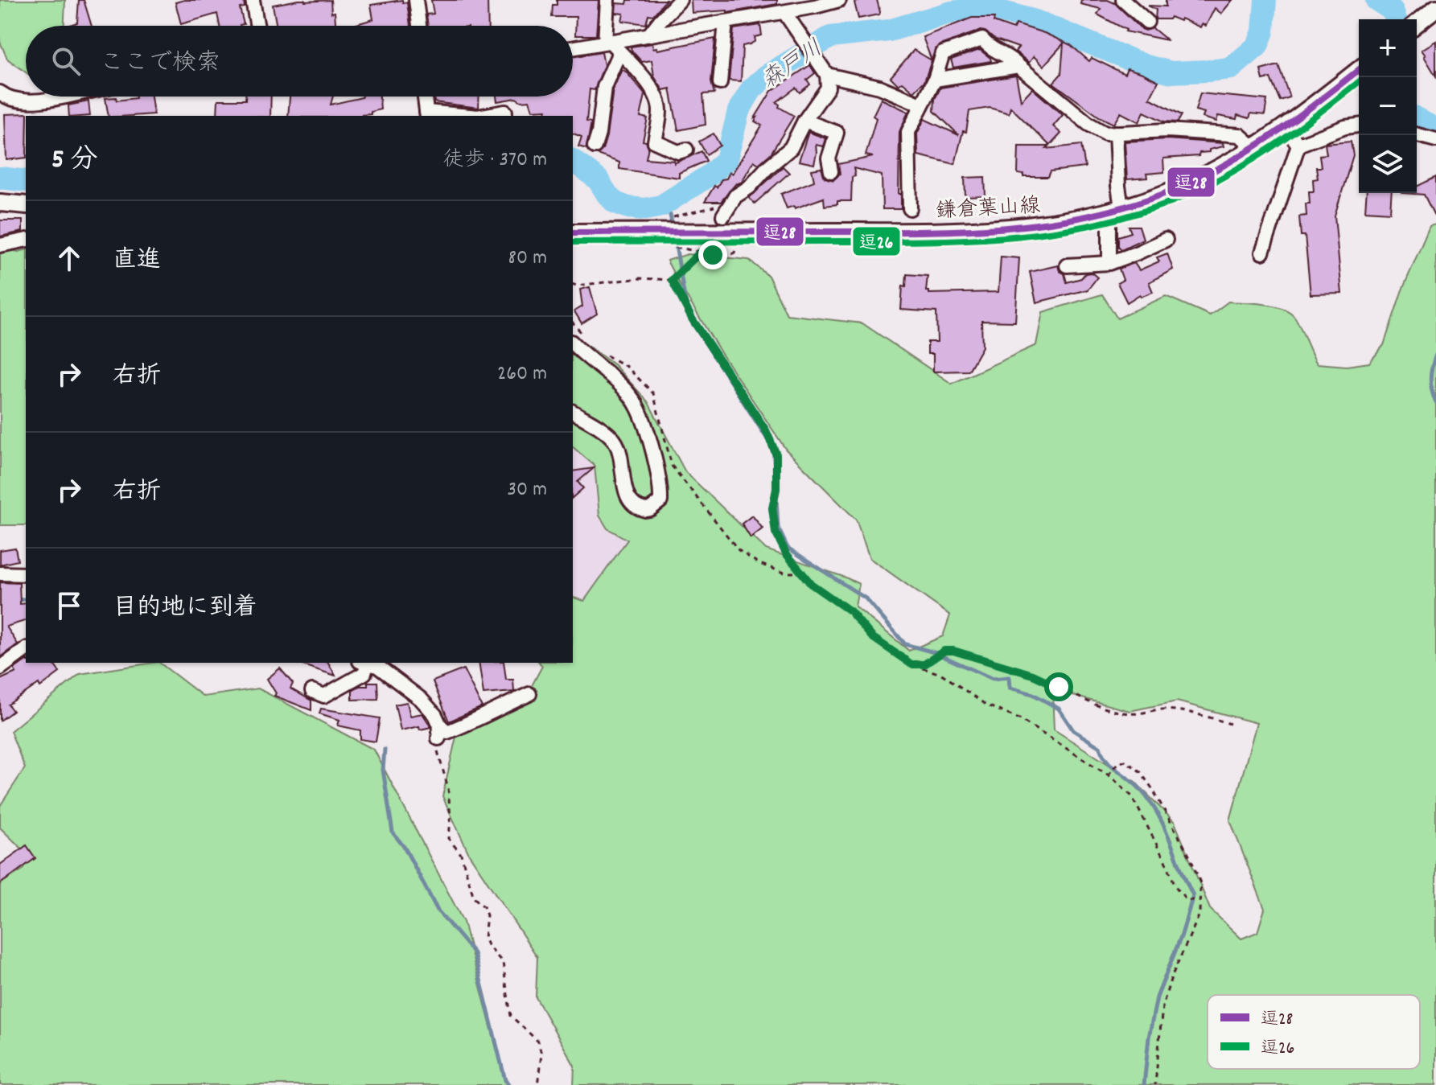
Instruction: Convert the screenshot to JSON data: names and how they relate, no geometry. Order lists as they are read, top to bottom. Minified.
{"streets":{"main road":["鎌倉葉山線"]},"water":["森戸川"],"lines":["transit line 逗28","transit line 逗26"],"legend":["逗28","逗26"],"page":{"map_buttons":["+","−"],"search":"ここで検索","heading":["5 分","徒歩 · 370 m"],"list":[["直進","80 m"],["右折","260 m"],["右折","30 m"],"目的地に到着"]}}
